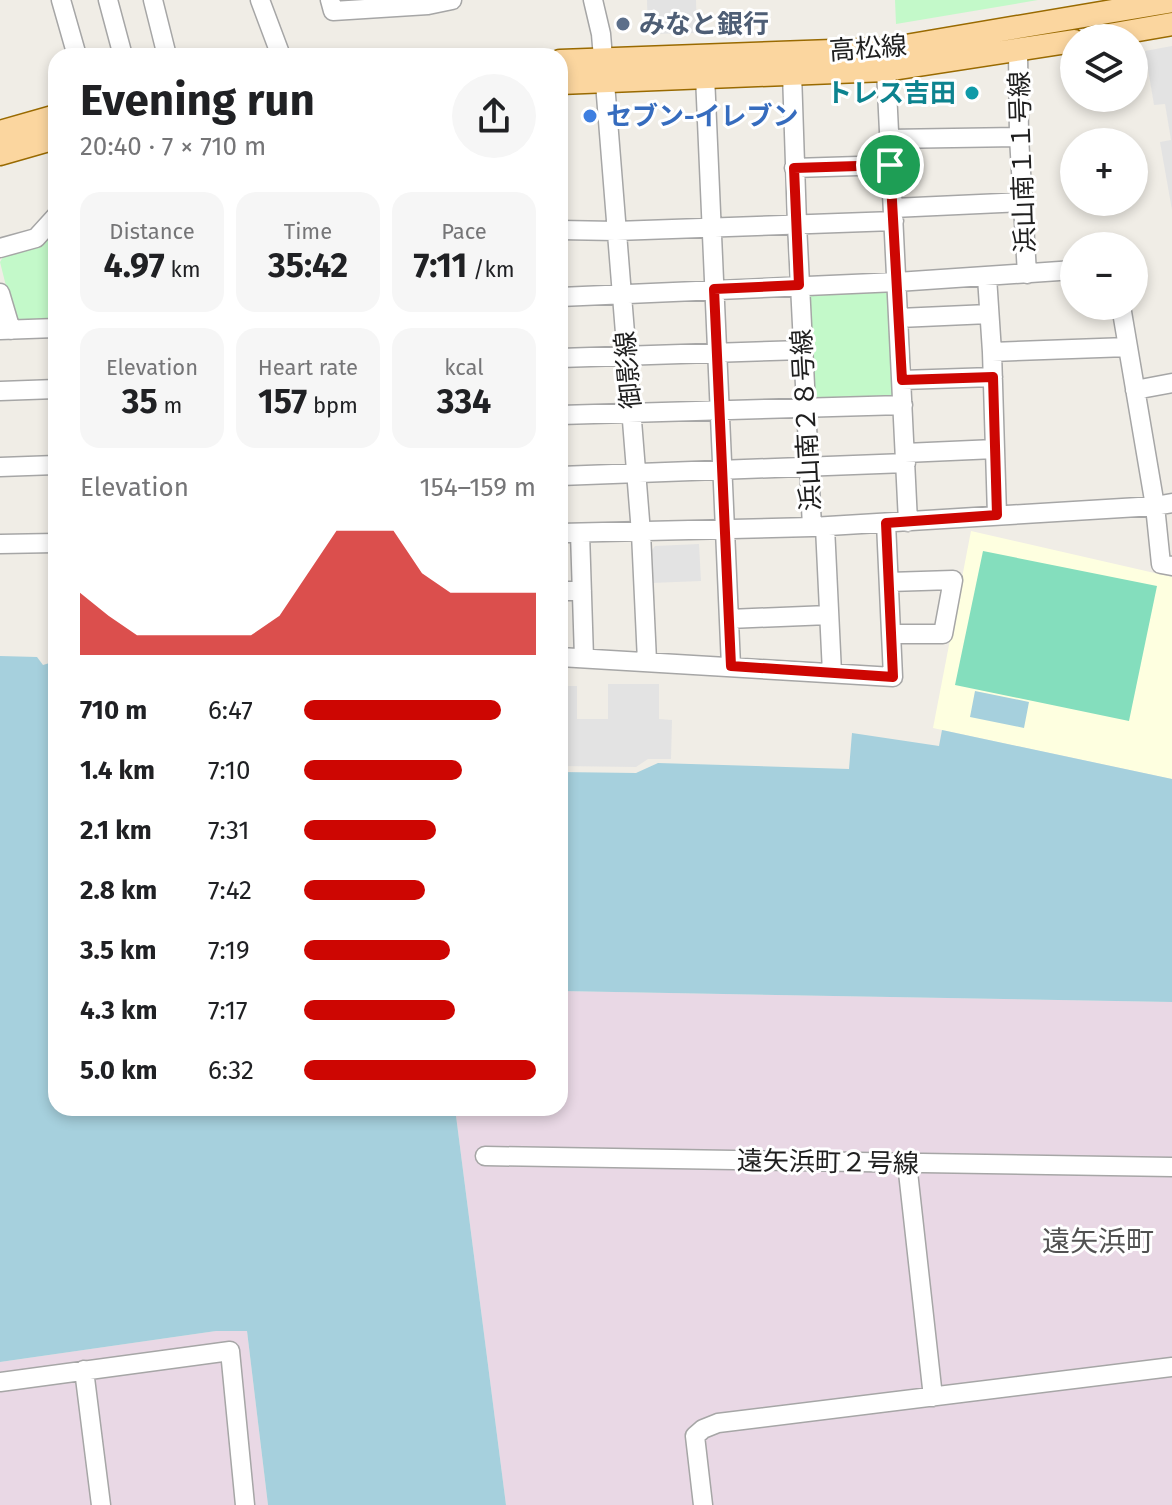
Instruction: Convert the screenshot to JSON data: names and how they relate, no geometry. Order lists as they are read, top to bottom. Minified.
{"streets":{"main road":["高松線"],"street":["浜山南１１号線","御影線","浜山南２８号線","遠矢浜町２号線"]},"crossings":[["高松線","浜山南１１号線"],["高松線","御影線"],["高松線","浜山南２８号線"]],"districts":["遠矢浜町"],"places":["みなと銀行","トレス吉田","セブン-イレブン"],"page":{"map_buttons":["+","−"],"heading":["Evening run","20:40 · 7 × 710 m"],"stats":[["Distance","4.97 km"],["Time","35:42"],["Pace","7:11 /km"],["Elevation","35 m"],["Heart rate","157 bpm"],["kcal","334"]],"chart":["Elevation","154–159 m"],"list":[{"name":"710 m","note":"6:47"},{"name":"1.4 km","note":"7:10"},{"name":"2.1 km","note":"7:31"},{"name":"2.8 km","note":"7:42"},{"name":"3.5 km","note":"7:19"},{"name":"4.3 km","note":"7:17"},{"name":"5.0 km","note":"6:32"}]}}
